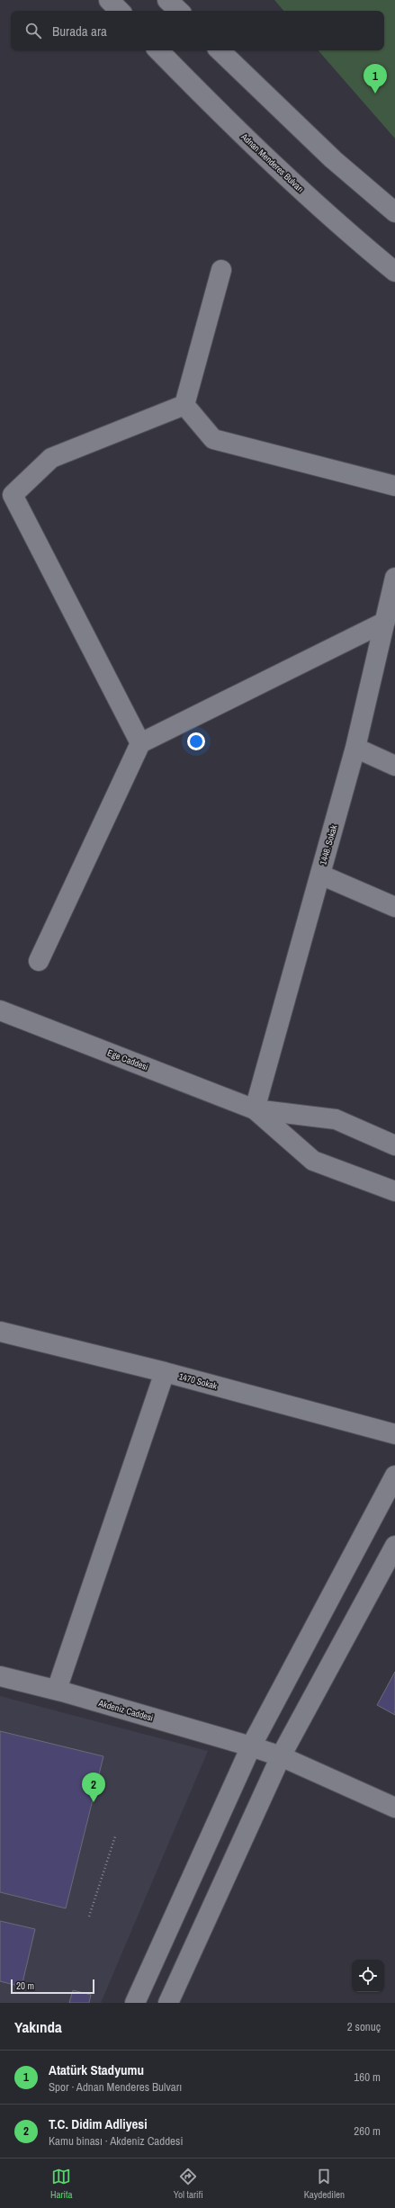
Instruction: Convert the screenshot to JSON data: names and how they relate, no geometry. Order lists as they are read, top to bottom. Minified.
{"streets":{"street":["Adnan Menderes Bulvarı","1448. Sokak","Ege Caddesi","1470 Sokak","Akdeniz Caddesi"]},"crossings":[["1448. Sokak","Ege Caddesi"]],"scale_bar":"20 m","page":{"search":"Burada ara","pins":["1","2"],"scale":"20 m","heading":["Yakında","2 sonuç"],"list":[{"mark":"1","name":"Atatürk Stadyumu","note":"Spor · Adnan Menderes Bulvarı","value":"160 m"},{"mark":"2","name":"T.C. Didim Adliyesi","note":"Kamu binası · Akdeniz Caddesi","value":"260 m"}],"nav":["Harita","Yol tarifi","Kaydedilen"]}}
